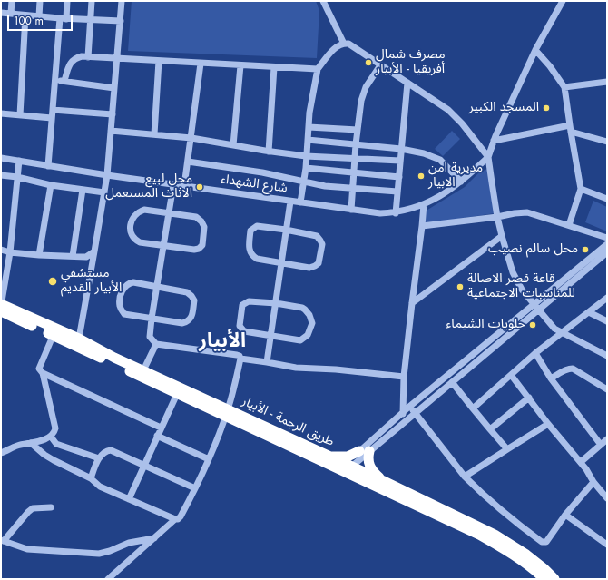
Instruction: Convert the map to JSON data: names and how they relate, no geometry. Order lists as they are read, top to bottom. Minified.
{"streets":{"highway":["طريق الرجمة - الأبيار"],"street":["شارع الشهداء"]},"districts":["الأبيار"],"places":["مصرف شمال أفريقيا - الأبيار","المسجد الكبير","مديرية امن الابيار","محل لبيع الاثاث المستعمل","محل سالم نصيب","مستشفي الأبيار القديم","قاعة قصر الاصالة للمناسبات الاجتماعية","حلويات الشيماء"],"scale_bar":"100 m"}
